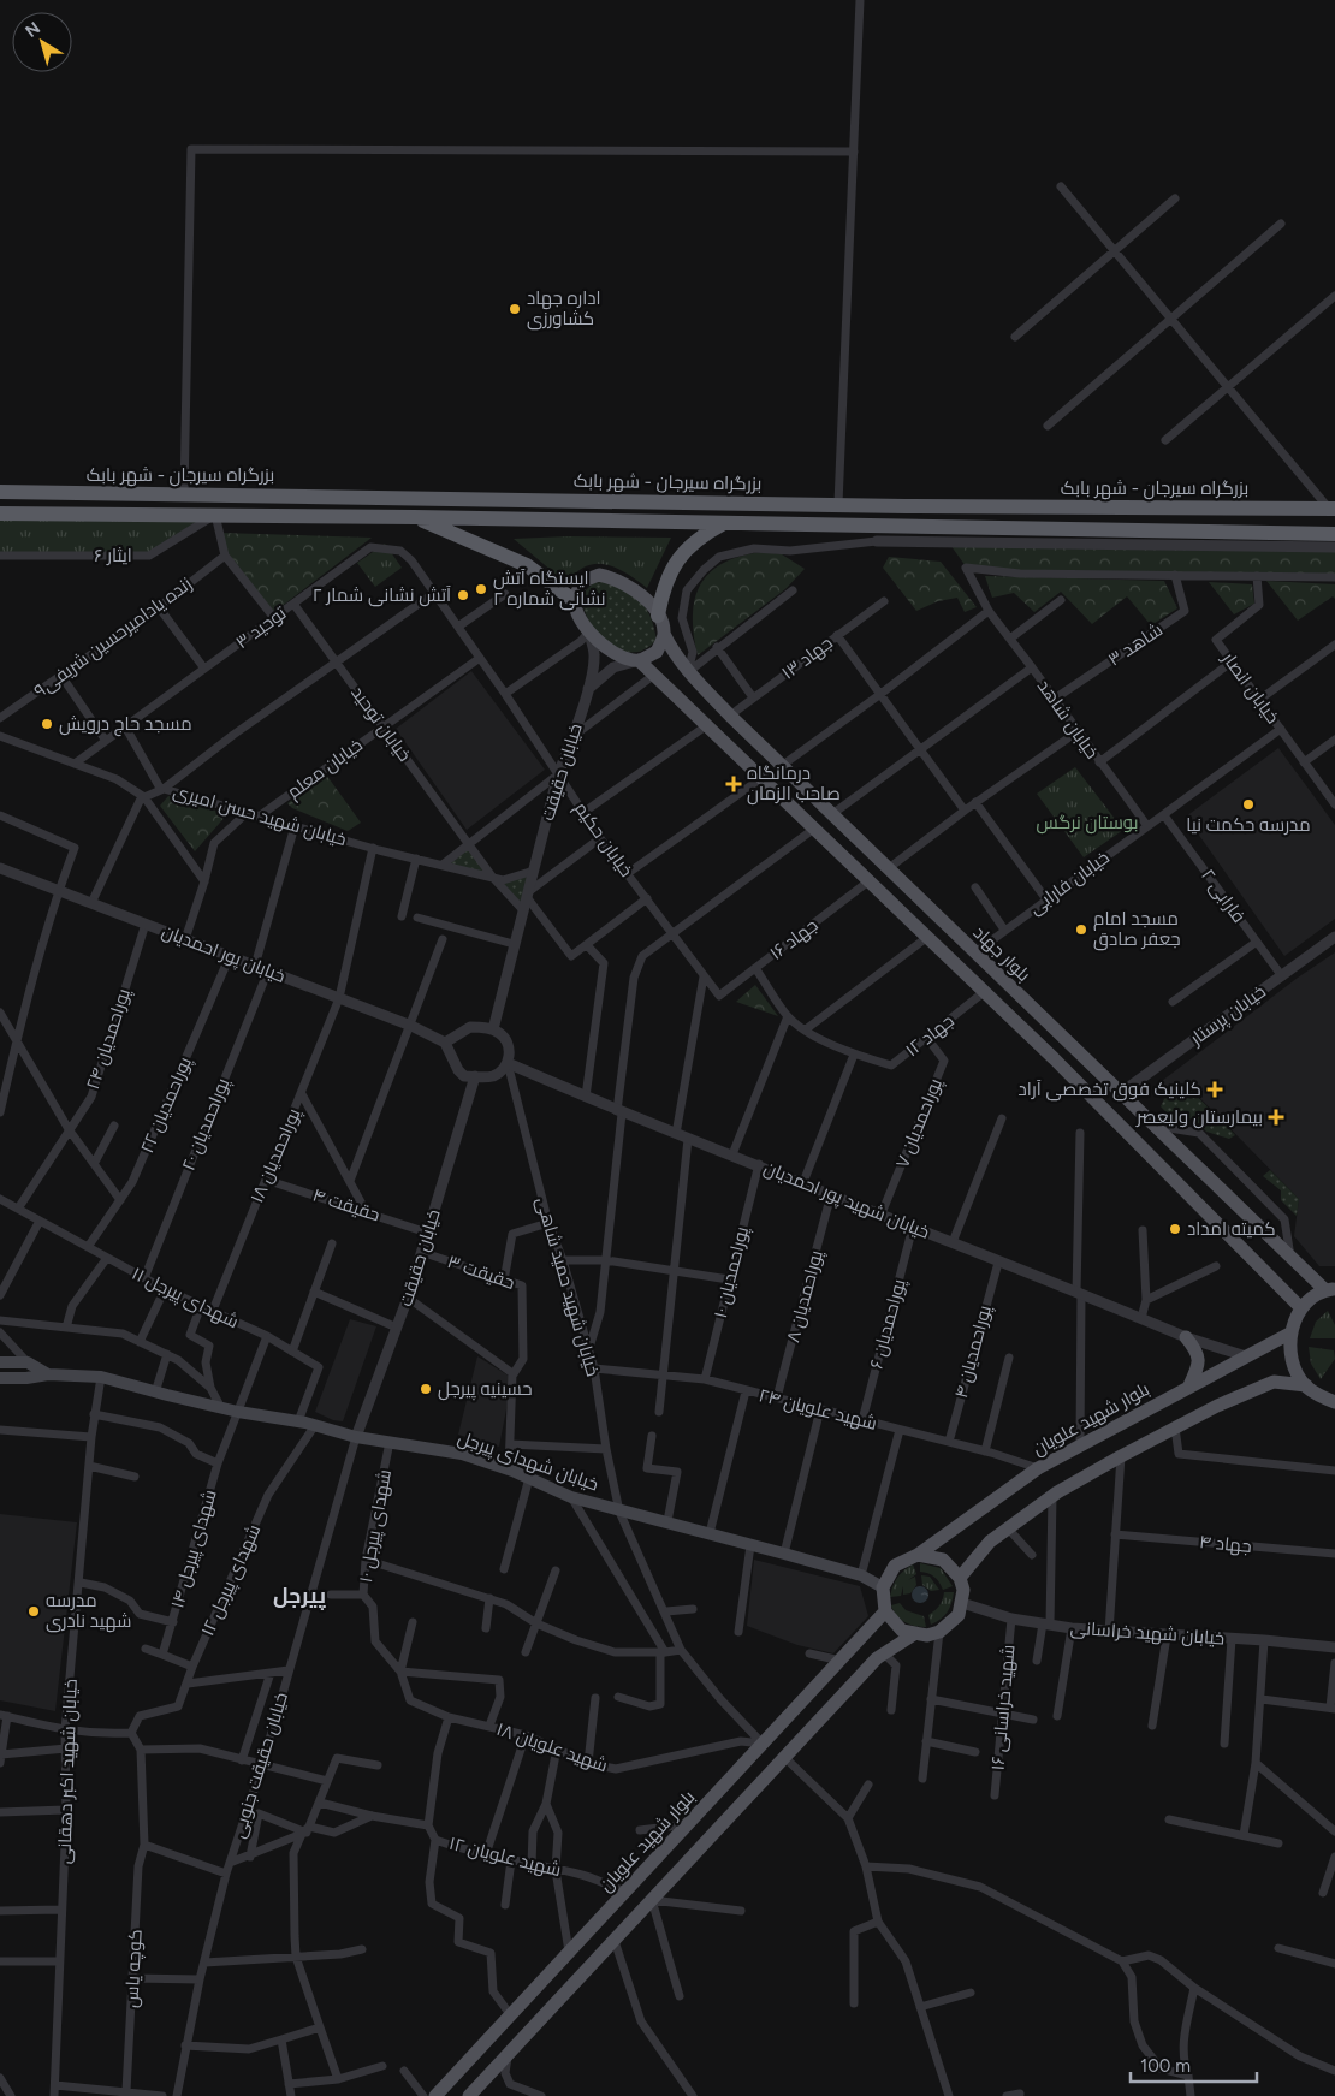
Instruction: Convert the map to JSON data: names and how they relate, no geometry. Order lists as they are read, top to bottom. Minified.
{"streets":{"highway":["بزرگراه سیرجان - شهر بابک"],"main road":["بلوار جهاد","بلوار شهید علویان","خیابان شهدای پیرجل"],"street":["ایثار ۶","توحید ۳","زنده یادامیرحسین شریفی۹","شاهد ۳","جهاد ۱۳","خیابان انصار","خیابان شاهد","خیابان توحید","خیابان معلم","خیابان حقیقت","خیابان شهید حسن امیری","خیابان حکیم","خیابان فارابی","فارابی ۲","جهاد ۱۶","خیابان پور احمدیان","خیابان پرستار","جهاد ۱۲","پوراحمدیان ۲۴","پوراحمدیان ۲۲","پوراحمدیان ۷","پوراحمدیان ۲۰","پوراحمدیان ۱۸","خیابان شهید پور احمدیان","حقیقت ۴","حقیقت ۳","پوراحمدیان ۱۰","خیابان شهید حمید شاهی","پوراحمدیان ۸","شهدای پیرجل ۱۱","پوراحمدیان ۶","پوراحمدیان ۴","شهید علویان ۲۴","شهدای پیرجل ۱۰","جهاد ۴","شهدای پیرجل ۱۴","شهدای پیرجل ۱۲","خیابان شهید خراسانی","شهید خراسانی ۱۶","شهید علویان ۱۸","خیابان حقیقت جنوبی","خیابان شهید اکبر دهقانی","شهید علویان ۱۲","کوچه یاس"]},"crossings":[["توحید ۳","خیابان توحید"],["توحید ۳","خیابان حکیم"],["شاهد ۳","خیابان شاهد"],["جهاد ۱۳","بلوار جهاد"],["خیابان انصار","خیابان فارابی"],["خیابان شاهد","خیابان فارابی"],["خیابان توحید","خیابان معلم"],["خیابان توحید","خیابان حقیقت"],["خیابان توحید","خیابان شهید حسن امیری"],["خیابان معلم","خیابان شهید حسن امیری"],["خیابان معلم","خیابان حکیم"],["خیابان حقیقت","خیابان حکیم"],["خیابان حقیقت","خیابان پور احمدیان"],["خیابان حقیقت","بلوار جهاد"],["خیابان حقیقت","خیابان شهید پور احمدیان"],["خیابان حقیقت","حقیقت ۴"],["خیابان حقیقت","حقیقت ۳"],["خیابان حقیقت","خیابان شهید حمید شاهی"],["خیابان حقیقت","خیابان شهدای پیرجل"],["خیابان حقیقت","خیابان حقیقت جنوبی"],["خیابان شهید حسن امیری","پوراحمدیان ۱۸"],["خیابان حکیم","جهاد ۱۶"],["خیابان فارابی","فارابی ۲"],["خیابان فارابی","بلوار جهاد"],["فارابی ۲","خیابان پرستار"],["جهاد ۱۶","جهاد ۱۲"],["خیابان پور احمدیان","پوراحمدیان ۲۴"],["خیابان پور احمدیان","پوراحمدیان ۲۲"],["خیابان پور احمدیان","پوراحمدیان ۲۰"],["خیابان پور احمدیان","پوراحمدیان ۱۸"],["خیابان پور احمدیان","خیابان شهید پور احمدیان"],["خیابان پور احمدیان","خیابان شهید حمید شاهی"],["بلوار جهاد","خیابان پرستار"],["جهاد ۱۲","پوراحمدیان ۷"],["پوراحمدیان ۲۴","شهدای پیرجل ۱۱"],["پوراحمدیان ۲۲","شهدای پیرجل ۱۱"],["پوراحمدیان ۷","خیابان شهید پور احمدیان"],["پوراحمدیان ۲۰","شهدای پیرجل ۱۱"],["پوراحمدیان ۱۸","حقیقت ۴"],["پوراحمدیان ۱۸","شهدای پیرجل ۱۱"],["خیابان شهید پور احمدیان","پوراحمدیان ۱۰"],["خیابان شهید پور احمدیان","خیابان شهید حمید شاهی"],["خیابان شهید پور احمدیان","پوراحمدیان ۸"],["خیابان شهید پور احمدیان","پوراحمدیان ۶"],["خیابان شهید پور احمدیان","پوراحمدیان ۴"],["خیابان شهید پور احمدیان","بلوار شهید علویان"],["پوراحمدیان ۱۰","شهید علویان ۲۴"],["خیابان شهید حمید شاهی","شهید علویان ۲۴"],["خیابان شهید حمید شاهی","بلوار شهید علویان"],["خیابان شهید حمید شاهی","خیابان شهدای پیرجل"],["خیابان شهید حمید شاهی","شهید علویان ۱۸"],["پوراحمدیان ۸","شهید علویان ۲۴"],["شهدای پیرجل ۱۱","خیابان شهدای پیرجل"],["شهدای پیرجل ۱۱","شهدای پیرجل ۱۴"],["پوراحمدیان ۶","شهید علویان ۲۴"],["پوراحمدیان ۴","شهید علویان ۲۴"],["شهید علویان ۲۴","بلوار شهید علویان"],["بلوار شهید علویان","خیابان شهدای پیرجل"],["بلوار شهید علویان","خیابان شهید خراسانی"],["بلوار شهید علویان","شهید علویان ۱۸"],["بلوار شهید علویان","شهید علویان ۱۲"],["خیابان شهدای پیرجل","شهدای پیرجل ۱۰"],["خیابان شهدای پیرجل","شهدای پیرجل ۱۴"],["خیابان شهدای پیرجل","شهدای پیرجل ۱۲"],["خیابان شهدای پیرجل","خیابان شهید خراسانی"],["خیابان شهدای پیرجل","خیابان حقیقت جنوبی"],["خیابان شهدای پیرجل","خیابان شهید اکبر دهقانی"],["شهدای پیرجل ۱۰","شهید علویان ۱۸"],["خیابان شهید خراسانی","شهید خراسانی ۱۶"]],"districts":["پیرجل"],"parks":["بوستان نرگس"],"places":{"other":["اداره جهاد کشاورزی","ایستگاه آتش نشانی شماره ۲","آتش نشانی شمار ۲","مسجد حاج درویش","مدرسه حکمت نیا","مسجد امام جعفر صادق","کمیته امداد","حسینیه پیرجل","مدرسه شهید نادری"],"health":["درمانگاه صاحب الزمان","کلینیک فوق تخصصی آراد","بیمارستان ولیعصر"]},"scale_bar":"100 m","north":"top left"}
